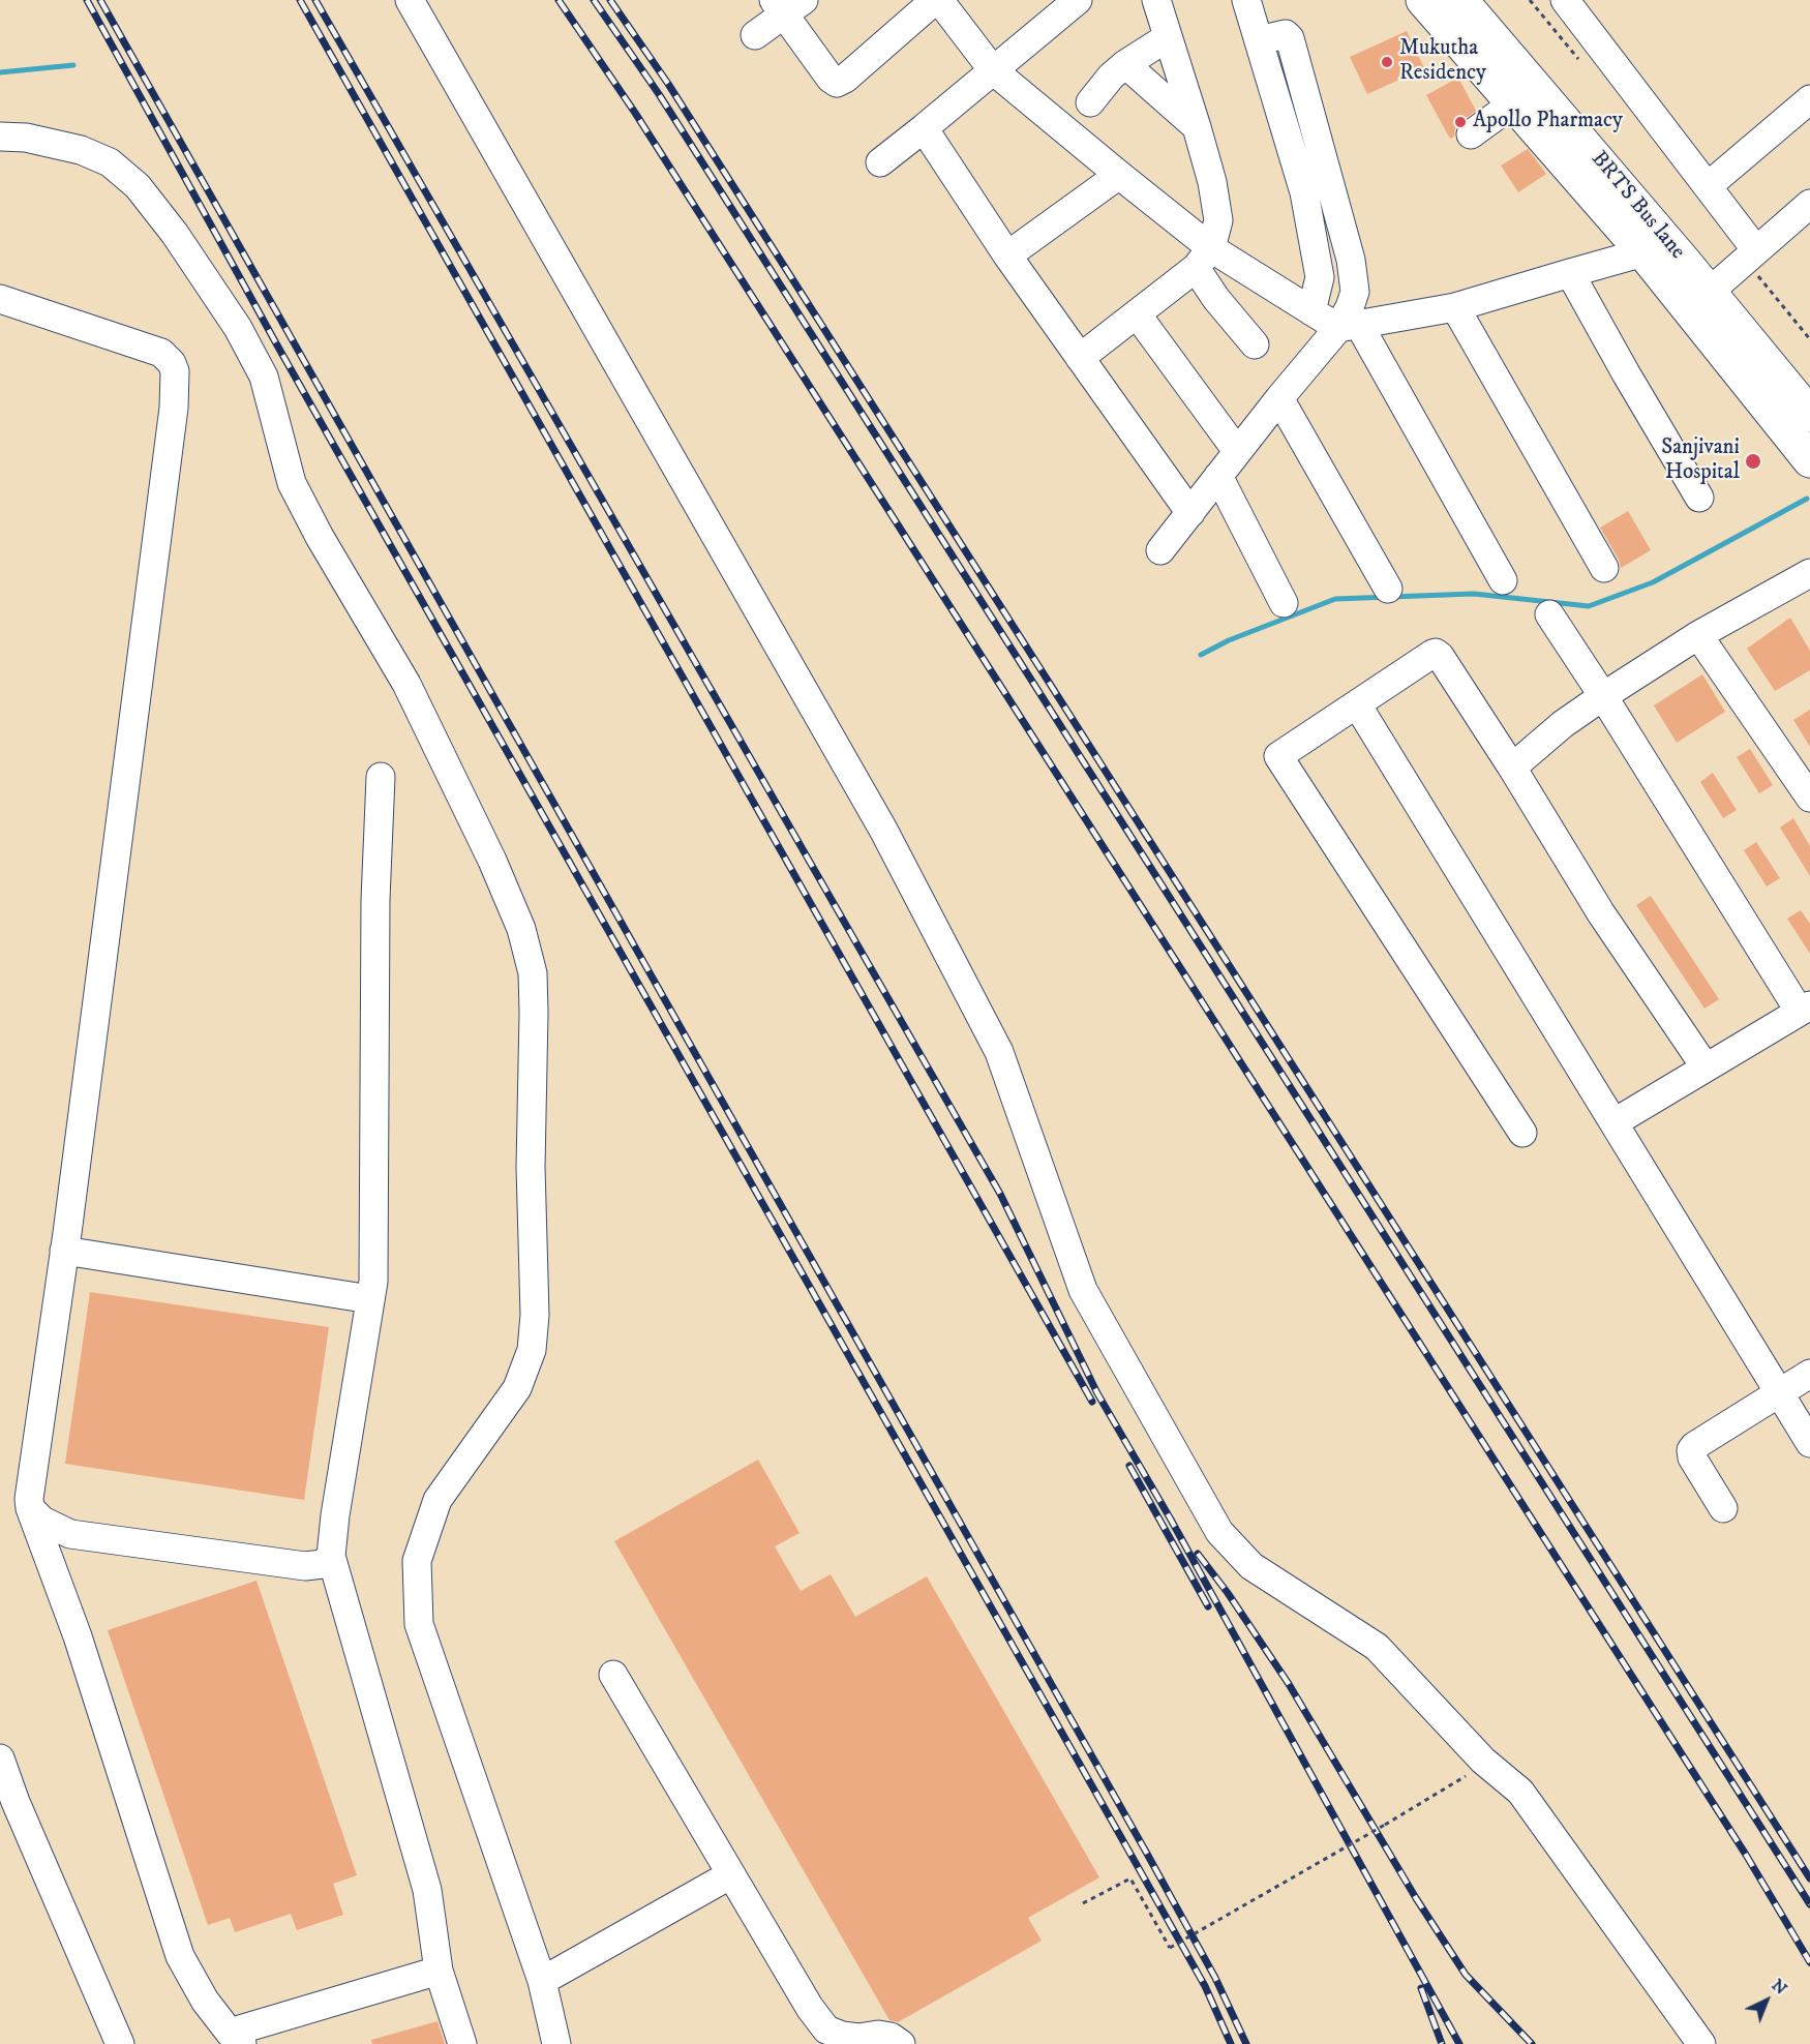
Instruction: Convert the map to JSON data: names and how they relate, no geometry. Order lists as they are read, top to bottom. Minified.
{"streets":{"main road":["BRTS Bus lane"]},"places":["Mukutha Residency","Apollo Pharmacy","Sanjivani Hospital"],"north":"top right"}
